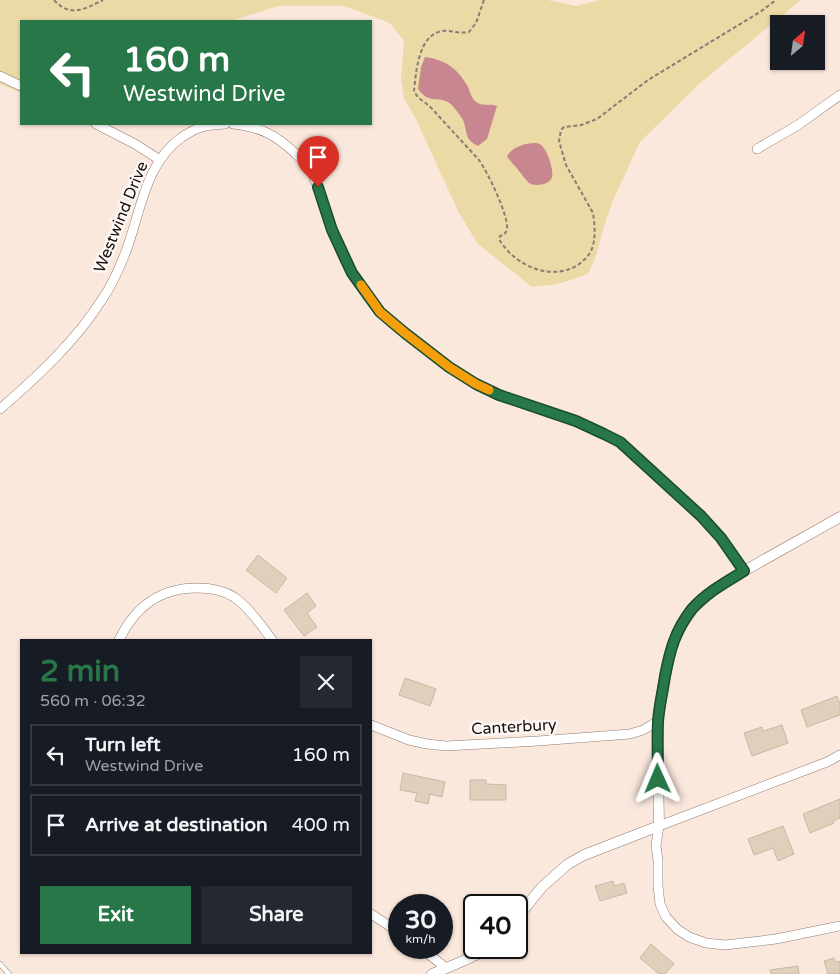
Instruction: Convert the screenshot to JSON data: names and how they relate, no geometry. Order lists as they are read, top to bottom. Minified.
{"streets":{"street":["Westwind Drive","Canterbury"]},"north":"top right","page":{"turn":["160 m","Westwind Drive"],"heading":["2 min","560 m · 06:32"],"list":[{"name":"Turn left","note":"Westwind Drive","value":"160 m"},{"name":"Arrive at destination","value":"400 m"}],"buttons":["Exit","Share"],"speed":"30 km/h","limit":"40"}}
